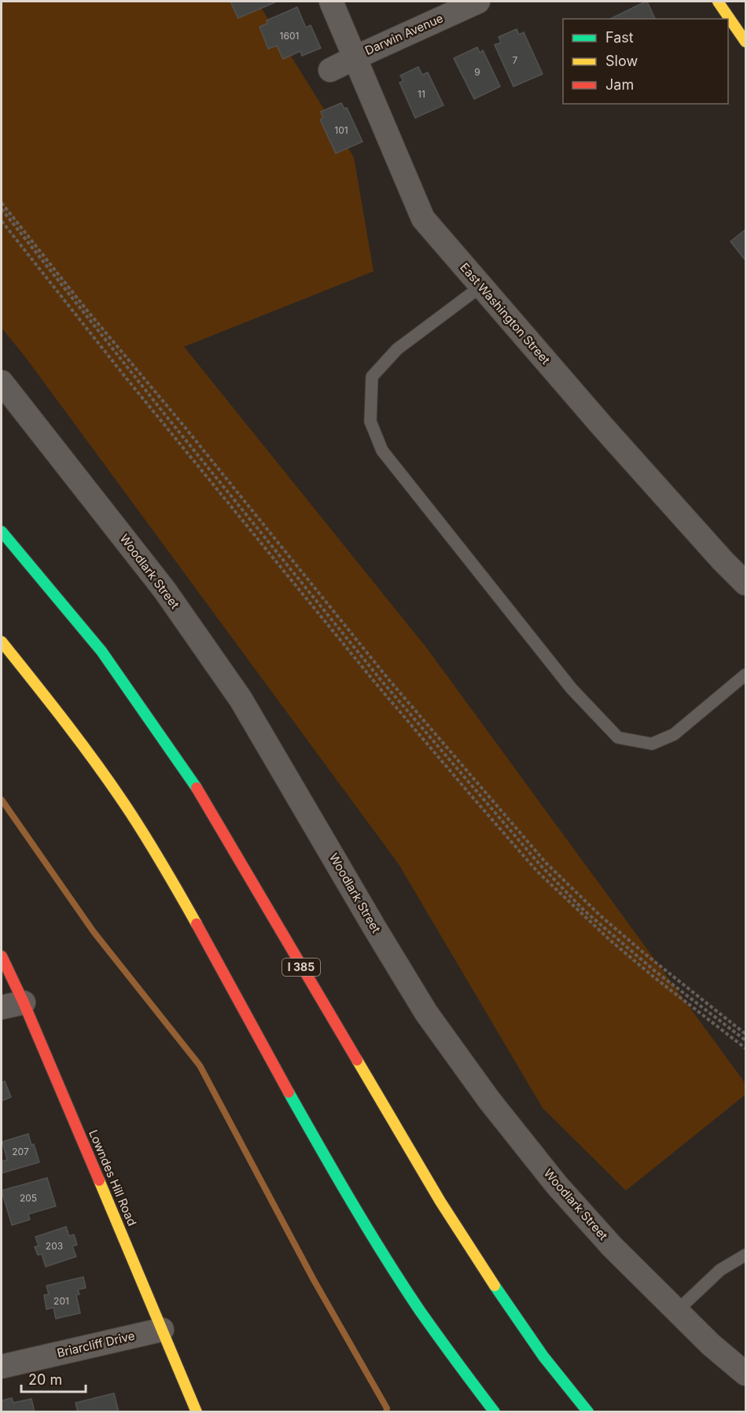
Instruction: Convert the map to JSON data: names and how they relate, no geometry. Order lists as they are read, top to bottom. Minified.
{"streets":{"main road":["I 385","Lowndes Hill Road"],"street":["Darwin Avenue","East Washington Street","Woodlark Street","Briarcliff Drive"]},"crossings":[["Darwin Avenue","East Washington Street"],["Lowndes Hill Road","Briarcliff Drive"]],"house_numbers":["1601","7","9","11","101","207","205","203","201"],"legend":["Fast","Slow","Jam"],"scale_bar":"20 m"}
